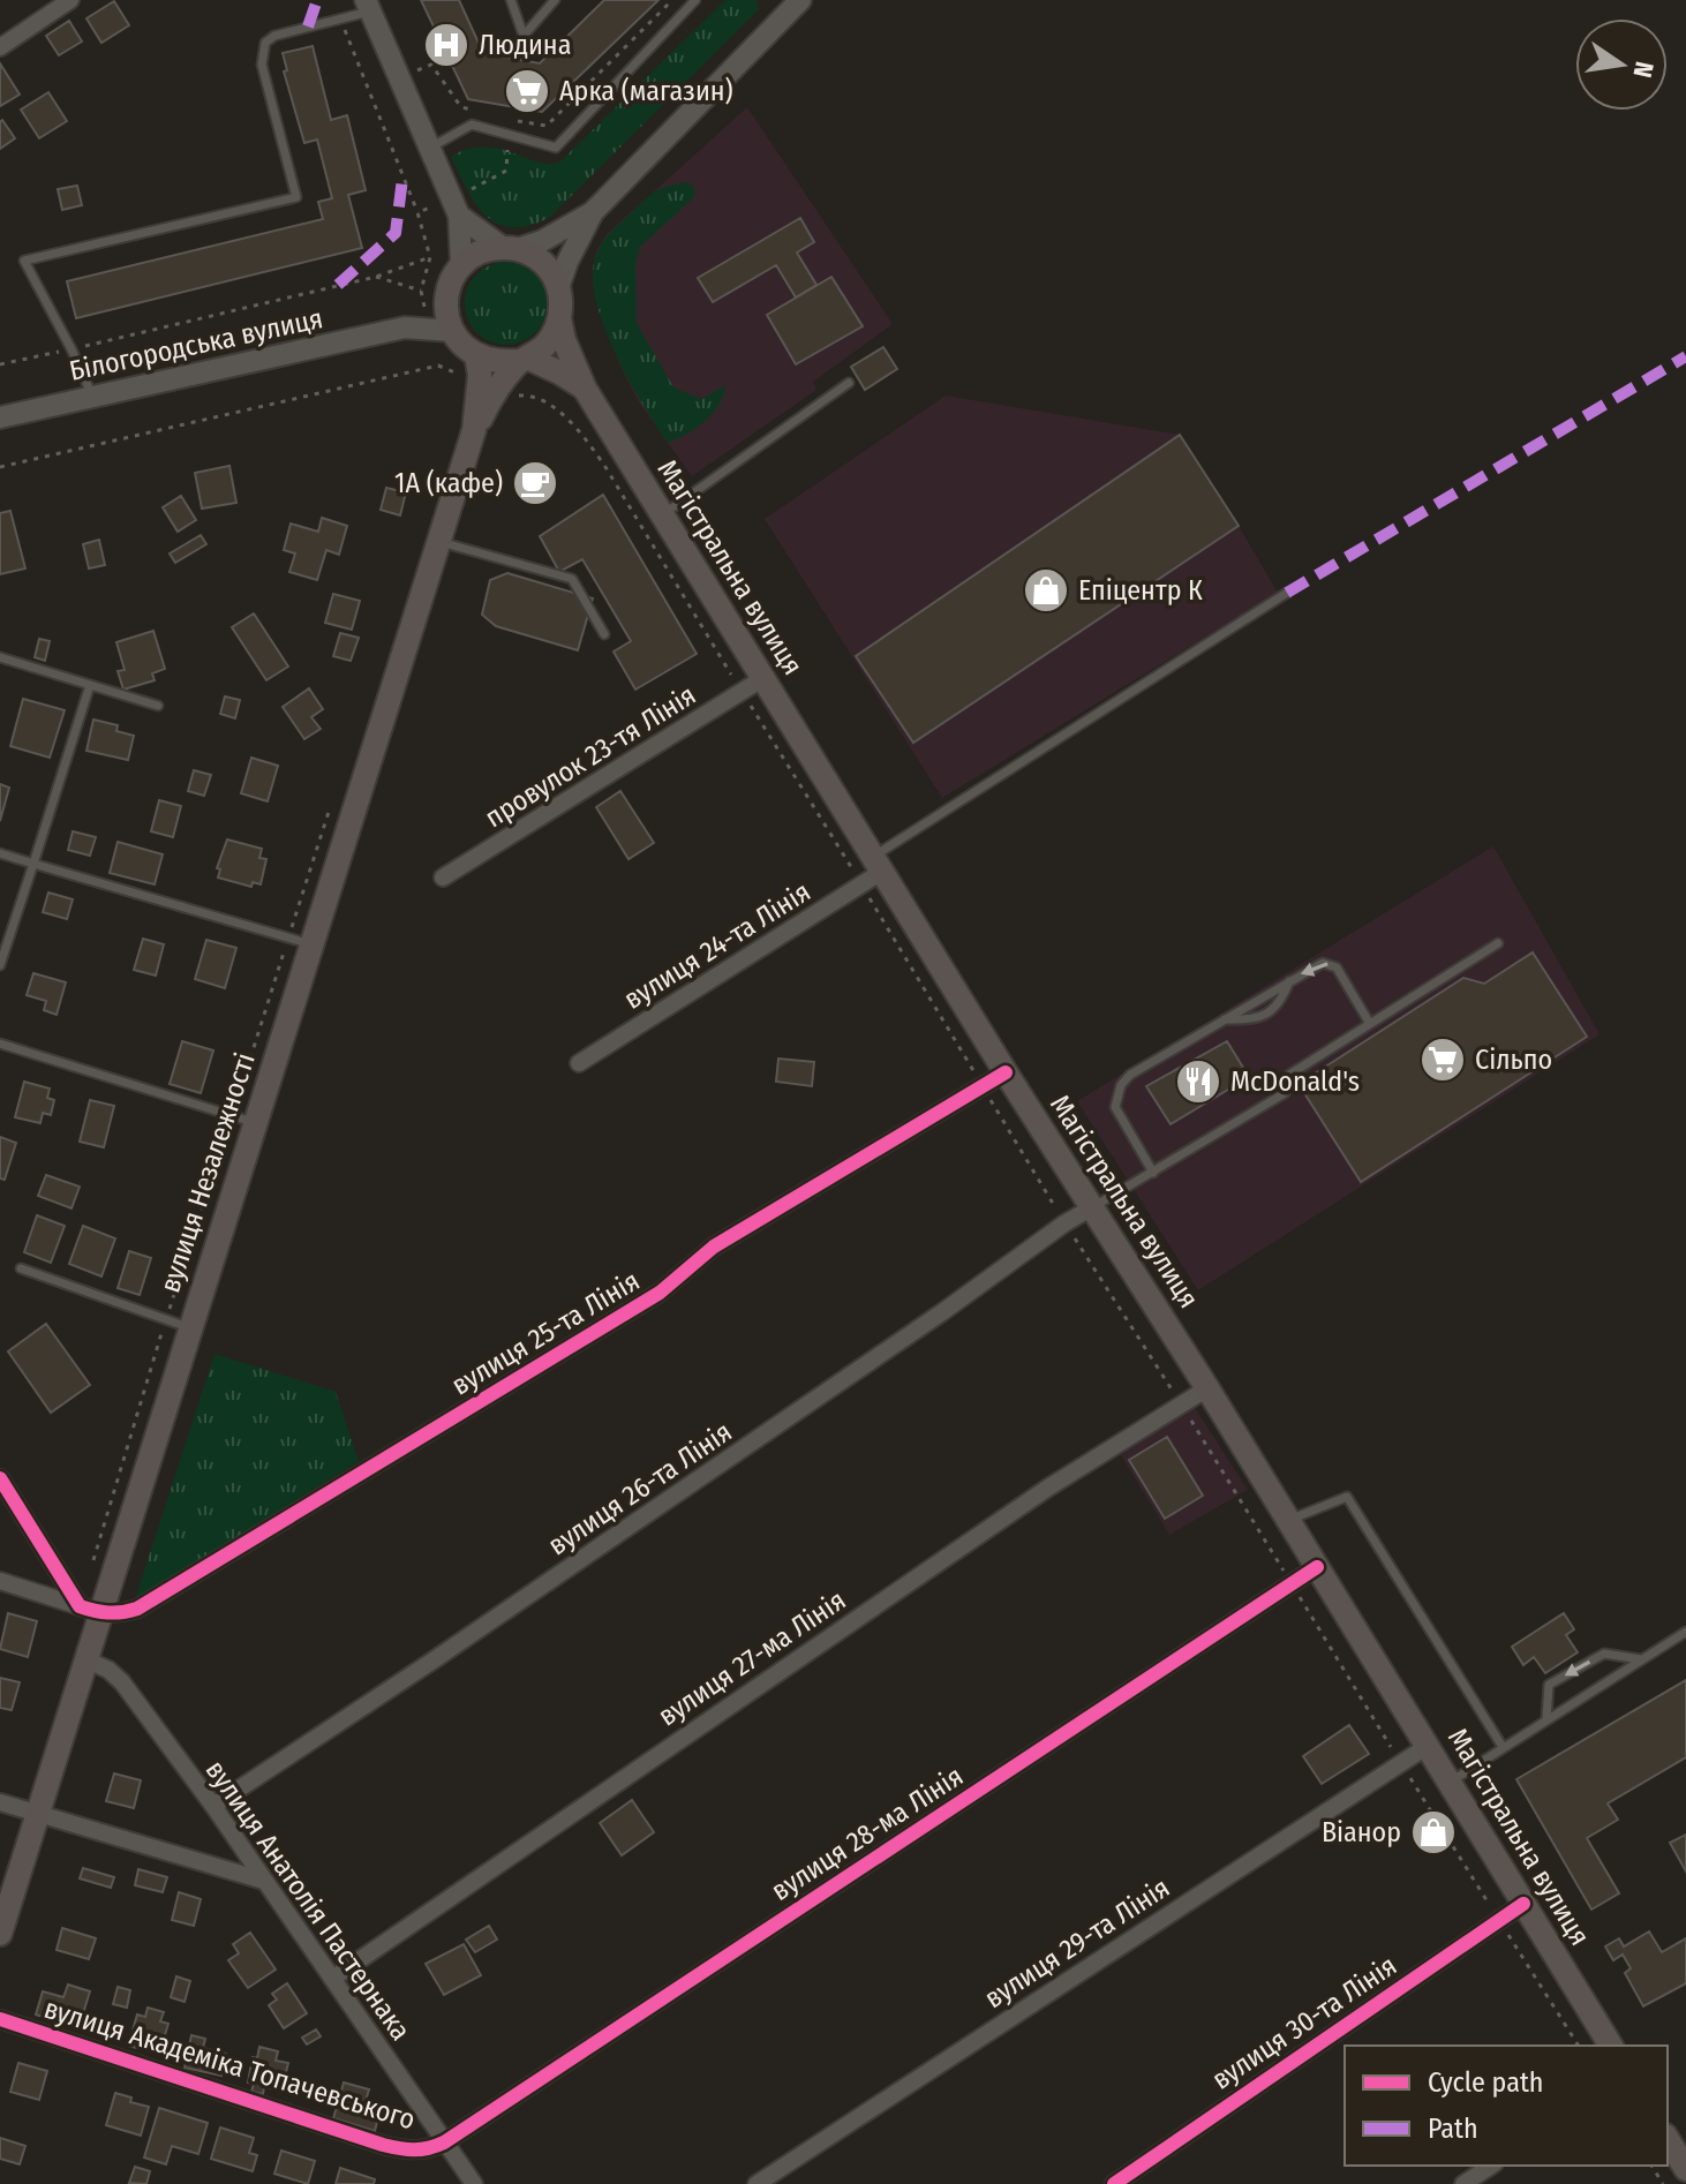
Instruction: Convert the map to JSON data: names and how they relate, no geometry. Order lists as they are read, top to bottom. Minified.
{"streets":{"main road":["Магістральна вулиця","вулиця Незалежності"],"street":["Білогородська вулиця","провулок 23-тя Лінія","вулиця 24-та Лінія","вулиця 25-та Лінія","вулиця 26-та Лінія","вулиця 27-ма Лінія","вулиця 28-ма Лінія","вулиця Анатолія Пастернака","вулиця 29-та Лінія","вулиця 30-та Лінія","вулиця Академіка Топачевського"]},"crossings":[["Магістральна вулиця","провулок 23-тя Лінія"],["Магістральна вулиця","вулиця 24-та Лінія"],["Магістральна вулиця","вулиця 25-та Лінія"],["Магістральна вулиця","вулиця 26-та Лінія"],["Магістральна вулиця","вулиця 27-ма Лінія"],["Магістральна вулиця","вулиця 28-ма Лінія"],["Магістральна вулиця","вулиця 29-та Лінія"],["Магістральна вулиця","вулиця 30-та Лінія"],["вулиця Незалежності","вулиця 25-та Лінія"],["вулиця Незалежності","вулиця Анатолія Пастернака"],["вулиця 26-та Лінія","вулиця Анатолія Пастернака"],["вулиця 27-ма Лінія","вулиця Анатолія Пастернака"],["вулиця 28-ма Лінія","вулиця Анатолія Пастернака"],["вулиця 28-ма Лінія","вулиця Академіка Топачевського"],["вулиця Анатолія Пастернака","вулиця Академіка Топачевського"]],"places":{"hospital":["Людина"],"supermarket":["Арка (магазин)","Сільпо"],"cafe":["1А (кафе)"],"shop":["Епіцентр К","Віанор"],"restaurant":["McDonald's"]},"legend":["Cycle path","Path"],"north":"right"}
